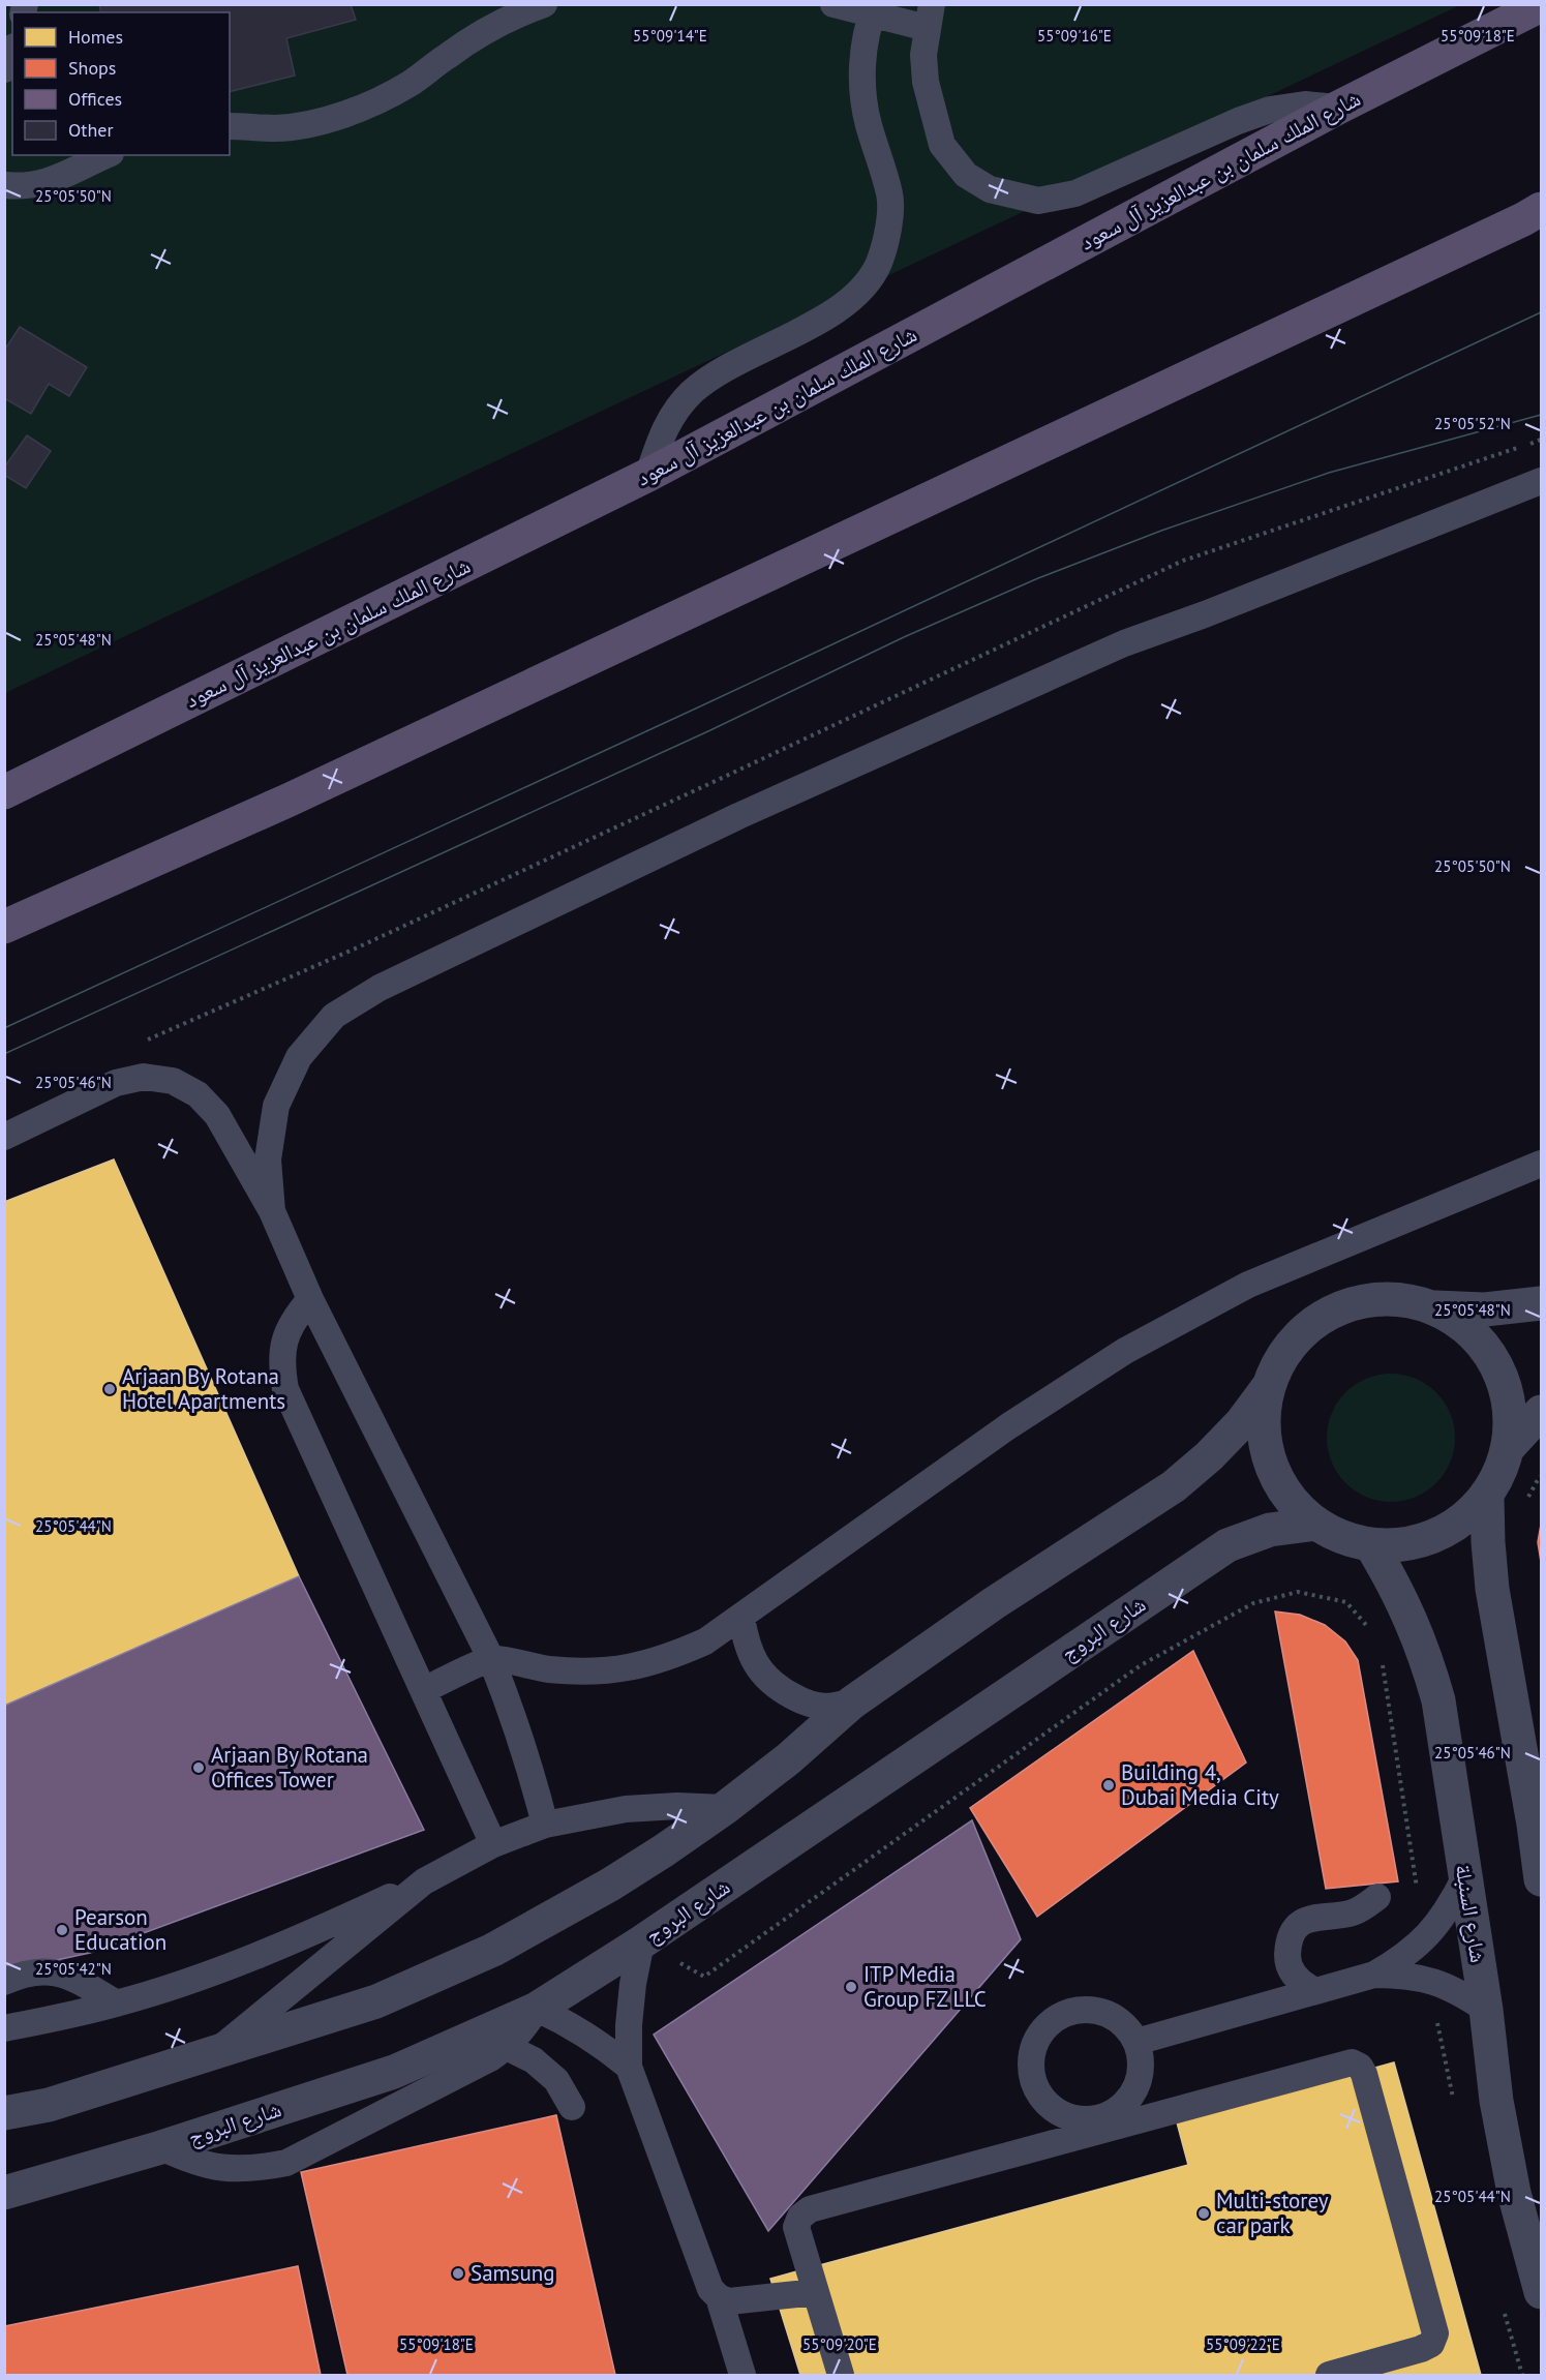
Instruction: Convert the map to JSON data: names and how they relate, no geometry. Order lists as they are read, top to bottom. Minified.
{"streets":{"main road":["شارع الملك سلمان بن عبدالعزيز آل سعود"],"street":["شارع البروج","شارع السنبلة"]},"places":["Arjaan By Rotana Hotel Apartments","Arjaan By Rotana Offices Tower","Building 4, Dubai Media City","Pearson Education","ITP Media Group FZ LLC","Multi-storey car park","Samsung"],"legend":["Homes","Shops","Offices","Other"],"coordinates":["55°09'16\"E","55°09'18\"E","55°09'14\"E","25°05'50\"N","25°05'52\"N","25°05'48\"N","25°05'46\"N","25°05'44\"N","25°05'42\"N","55°09'20\"E","55°09'22\"E"]}
